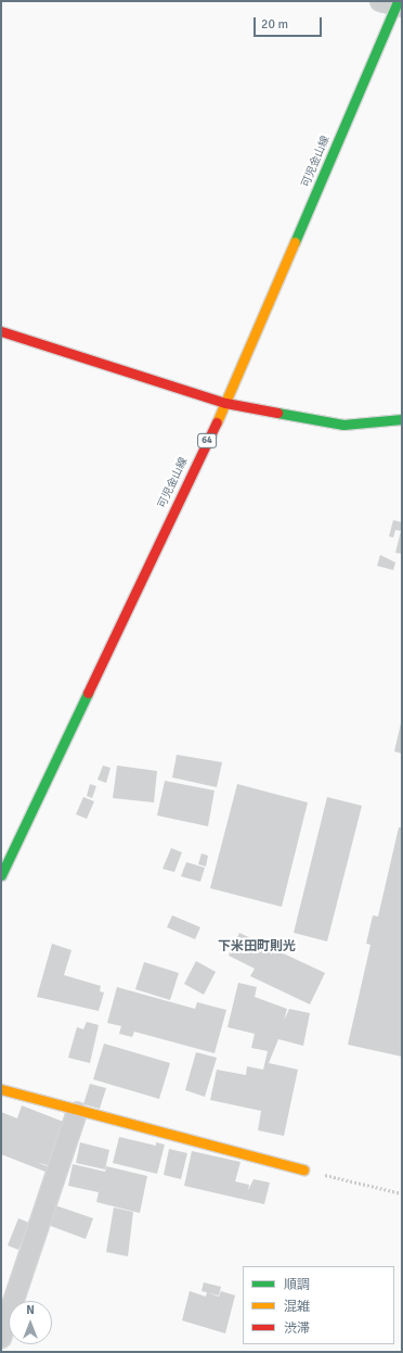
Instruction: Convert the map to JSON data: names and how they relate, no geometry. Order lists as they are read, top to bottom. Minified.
{"streets":{"main road":["可児金山線","64"]},"districts":["下米田町則光"],"legend":["順調","混雑","渋滞"],"scale_bar":"20 m","north":"top"}
